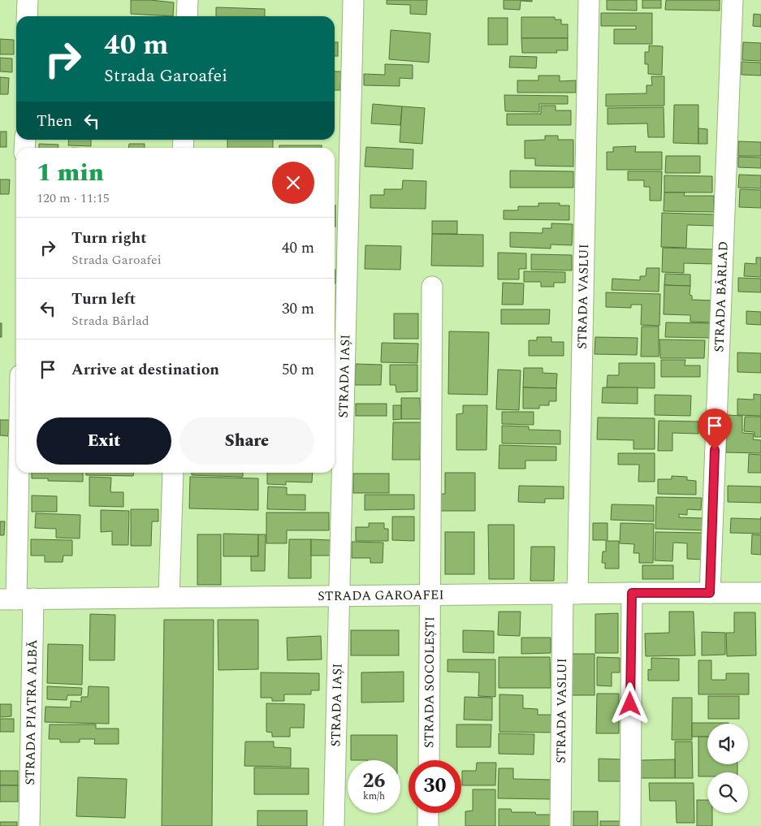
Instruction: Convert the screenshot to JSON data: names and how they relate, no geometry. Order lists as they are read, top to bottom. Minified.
{"streets":{"street":["STRADA VASLUI","STRADA BÂRLAD","STRADA IAȘI","STRADA GAROAFEI","STRADA SOCOLEȘTI","STRADA PIATRA ALBĂ"]},"crossings":[["STRADA VASLUI","STRADA GAROAFEI"],["STRADA BÂRLAD","STRADA GAROAFEI"],["STRADA IAȘI","STRADA GAROAFEI"],["STRADA GAROAFEI","STRADA SOCOLEȘTI"],["STRADA GAROAFEI","STRADA PIATRA ALBĂ"]],"page":{"turn":["40 m","Strada Garoafei"],"then":"Then","heading":["1 min","120 m · 11:15"],"list":[{"name":"Turn right","note":"Strada Garoafei","value":"40 m"},{"name":"Turn left","note":"Strada Bârlad","value":"30 m"},{"name":"Arrive at destination","value":"50 m"}],"buttons":["Exit","Share"],"speed":"26 km/h","limit":"30"}}
